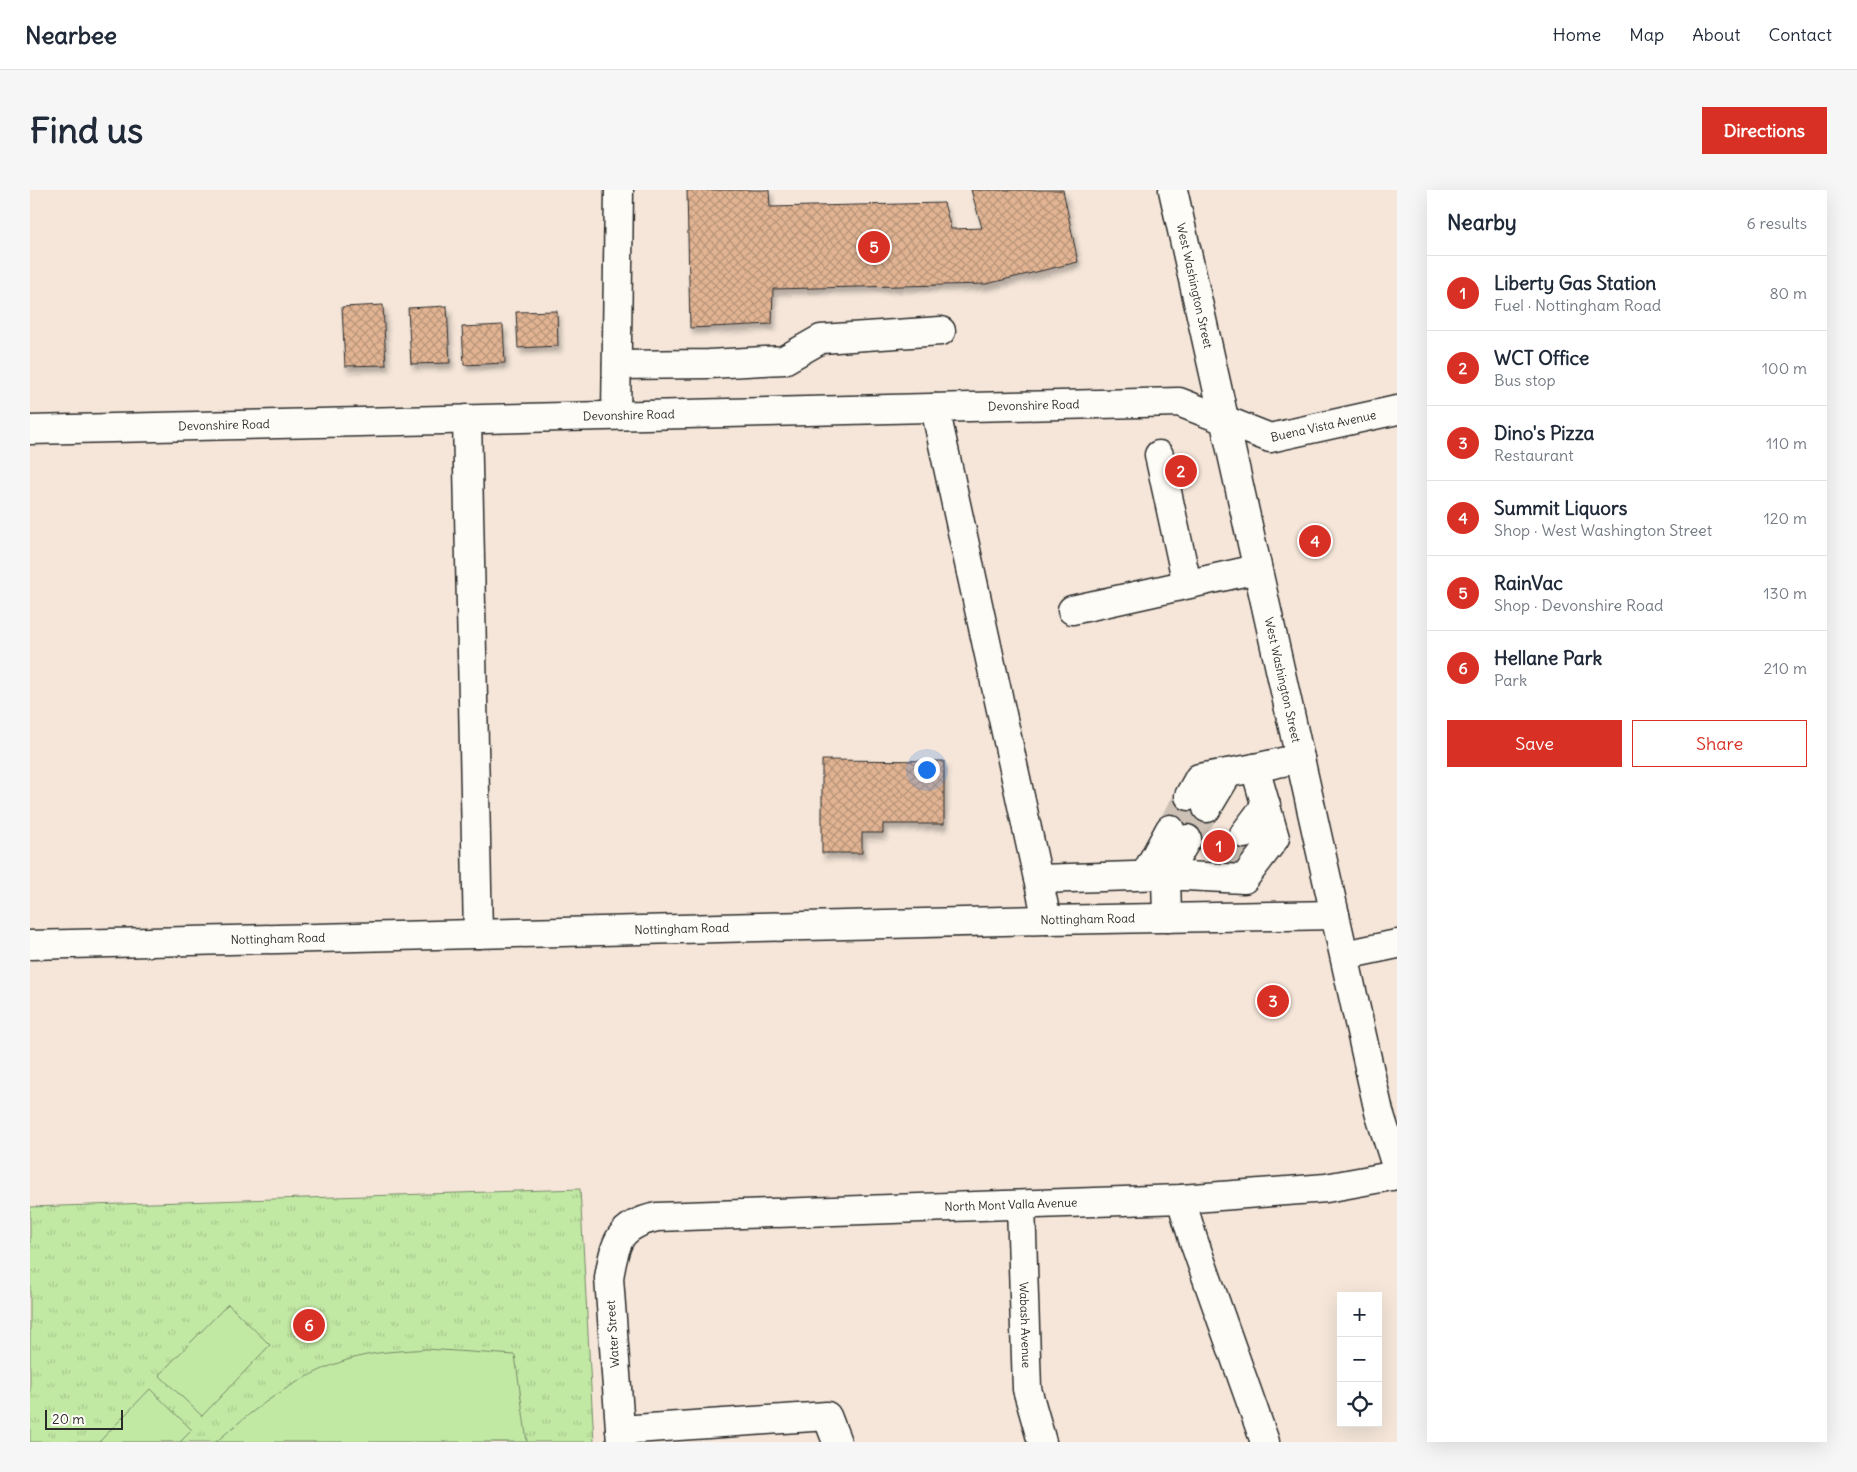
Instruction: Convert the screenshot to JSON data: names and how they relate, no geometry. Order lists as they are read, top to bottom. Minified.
{"streets":{"street":["West Washington Street","Devonshire Road","Buena Vista Avenue","Nottingham Road","North Mont Valla Avenue","Wabash Avenue","Water Street"]},"crossings":[["West Washington Street","Devonshire Road"],["West Washington Street","Buena Vista Avenue"],["West Washington Street","Nottingham Road"],["Devonshire Road","Buena Vista Avenue"],["North Mont Valla Avenue","Wabash Avenue"],["North Mont Valla Avenue","Water Street"]],"scale_bar":"20 m","page":{"header":"Nearbee","nav":["Home","Map","About","Contact"],"buttons":["Directions",["Save","Share"]],"title":"Find us","heading":["Nearby","6 results"],"pins":["5","2","4","1","3","6"],"list":[{"mark":"1","name":"Liberty Gas Station","note":"Fuel · Nottingham Road","value":"80 m"},{"mark":"2","name":"WCT Office","note":"Bus stop","value":"100 m"},{"mark":"3","name":"Dino's Pizza","note":"Restaurant","value":"110 m"},{"mark":"4","name":"Summit Liquors","note":"Shop · West Washington Street","value":"120 m"},{"mark":"5","name":"RainVac","note":"Shop · Devonshire Road","value":"130 m"},{"mark":"6","name":"Hellane Park","note":"Park","value":"210 m"}],"map_buttons":["+","−"],"scale":"20 m"}}
